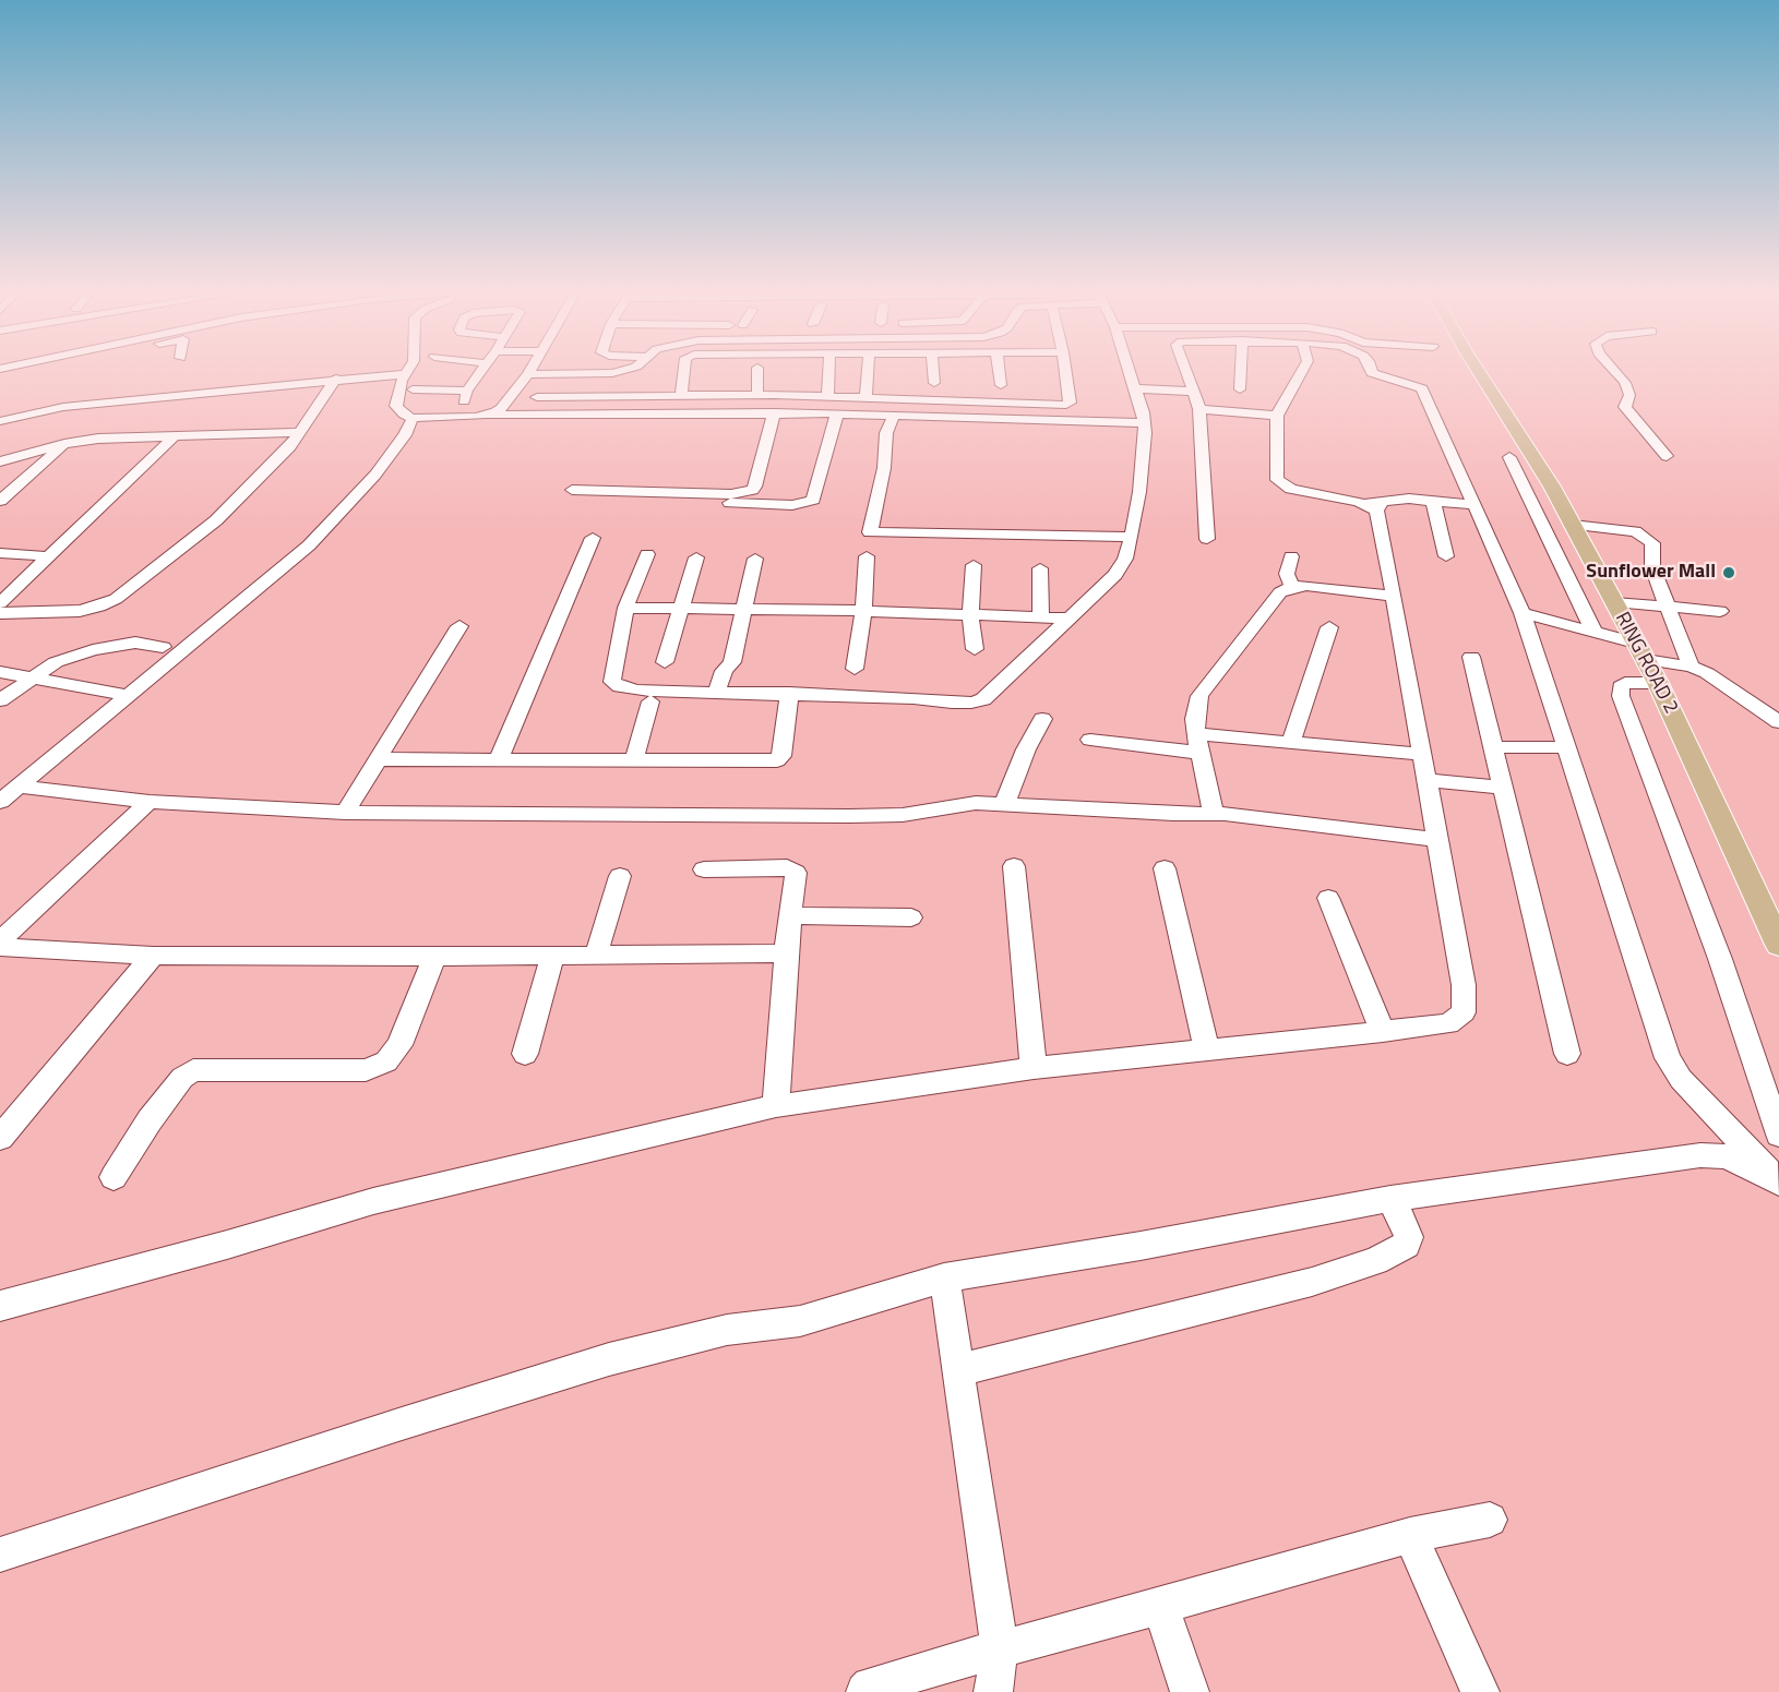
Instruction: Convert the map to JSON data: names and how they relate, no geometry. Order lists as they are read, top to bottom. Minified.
{"streets":{"main road":["RING ROAD 2"]},"places":["Sunflower Mall"]}
